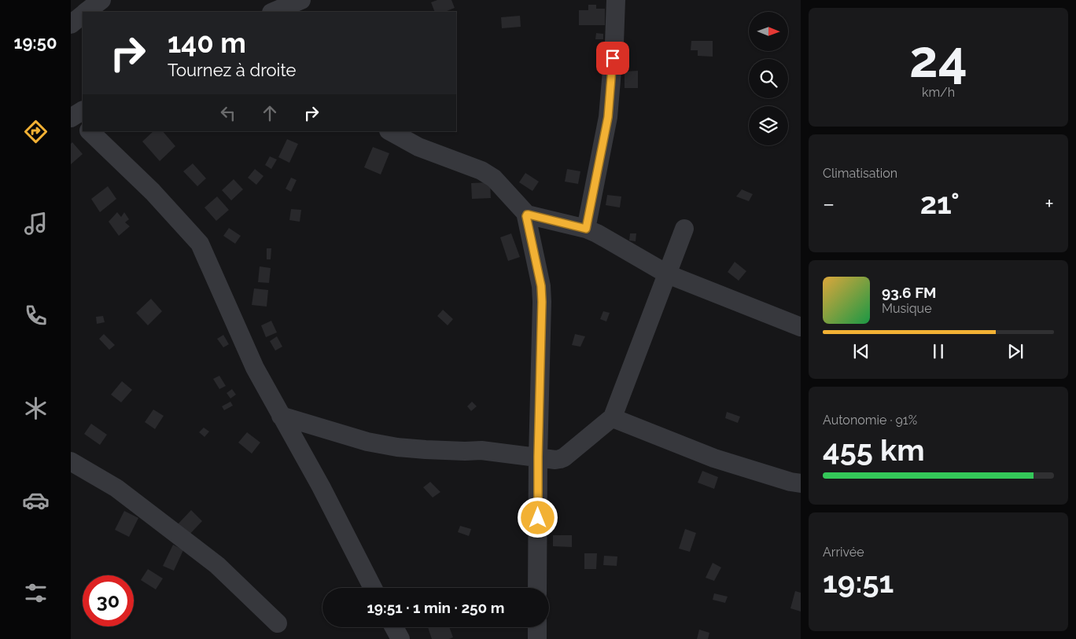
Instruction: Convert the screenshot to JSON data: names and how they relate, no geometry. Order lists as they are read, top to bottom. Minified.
{"north":"right","page":{"tabs":"19:50","tile":[["24","km/h"],"Climatisation",["Autonomie · 91%","455 km"],["Arrivée","19:51"]],"turn":["140 m","Tournez à droite"],"heat":["−","21°","+"],"song":["93.6 FM","Musique"],"limit":"30","trip":"19:51 · 1 min · 250 m"}}
